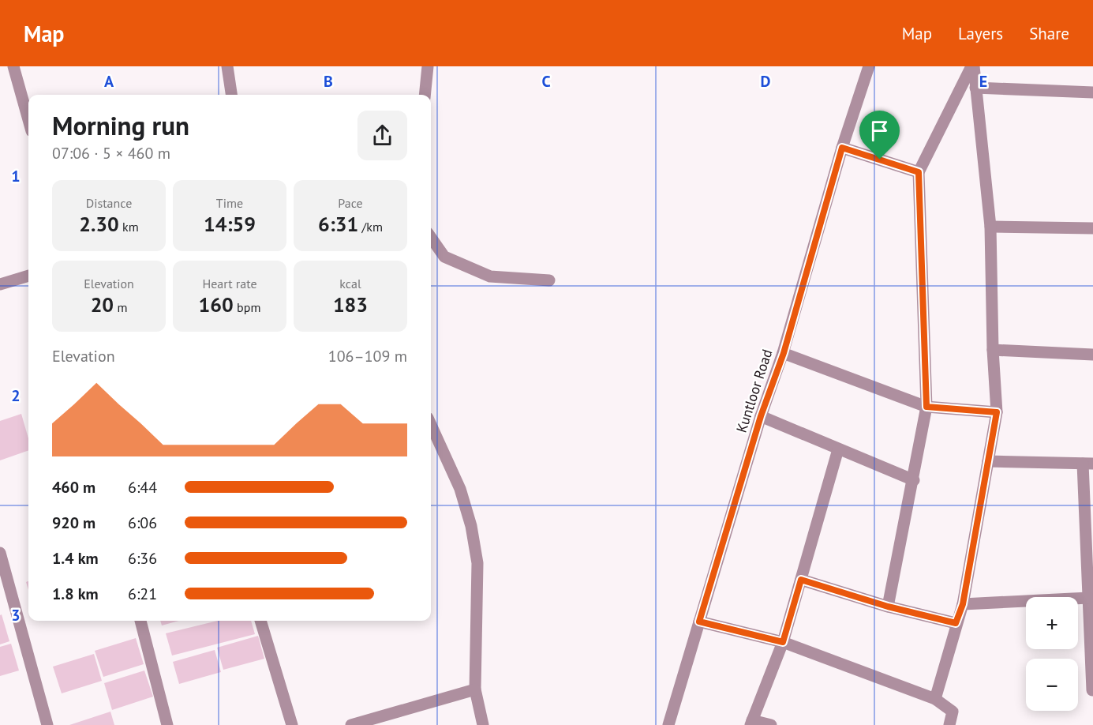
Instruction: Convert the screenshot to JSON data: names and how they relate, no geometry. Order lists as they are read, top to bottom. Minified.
{"streets":{"street":["Kuntloor Road"]},"page":{"header":"Map","nav":["Map","Layers","Share"],"heading":["Morning run","07:06 · 5 × 460 m"],"stats":[["Distance","2.30 km"],["Time","14:59"],["Pace","6:31 /km"],["Elevation","20 m"],["Heart rate","160 bpm"],["kcal","183"]],"chart":["Elevation","106–109 m"],"list":[{"name":"460 m","note":"6:44"},{"name":"920 m","note":"6:06"},{"name":"1.4 km","note":"6:36"},{"name":"1.8 km","note":"6:21"}],"map_buttons":["+","−"]},"grid":{"columns":["A","B","C","D","E"],"rows":["1","2","3"]}}
